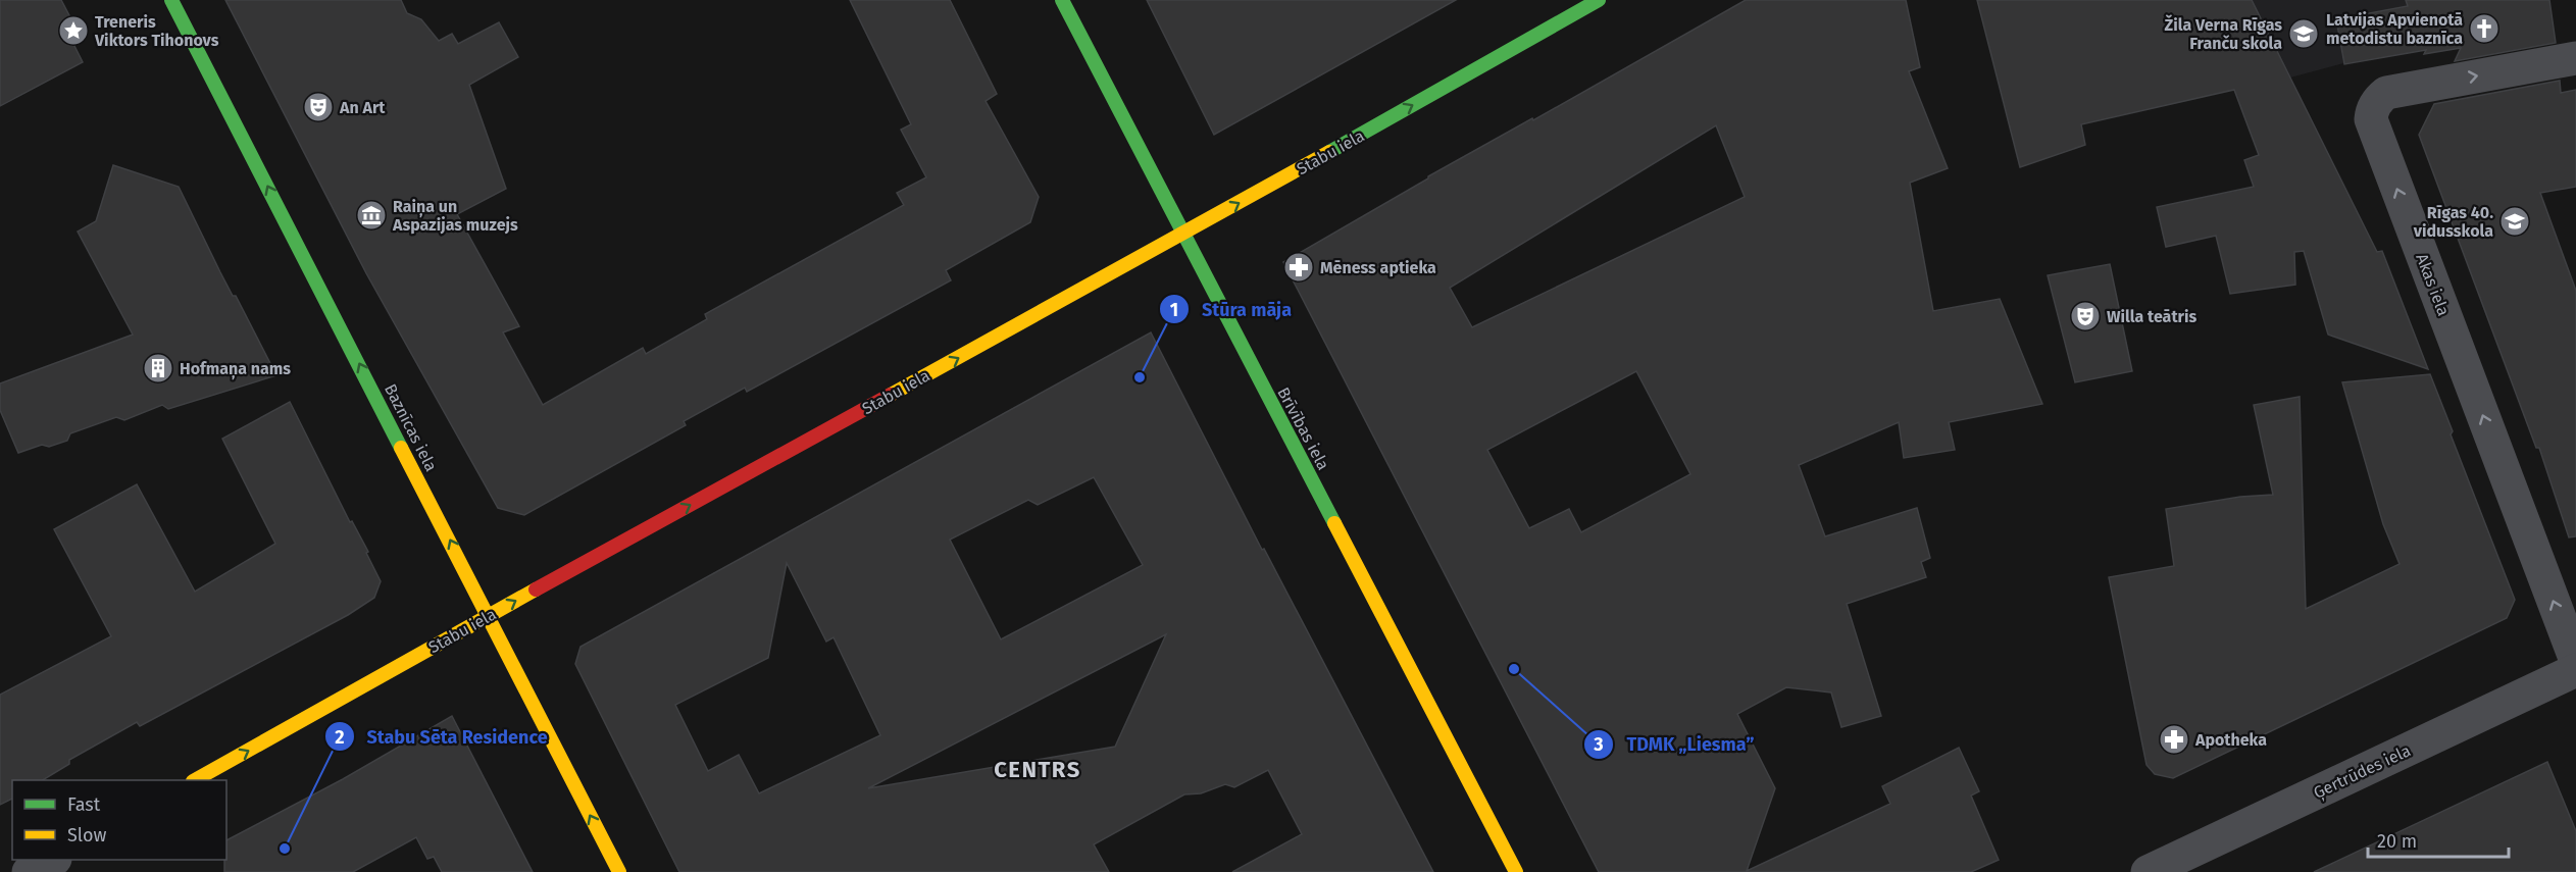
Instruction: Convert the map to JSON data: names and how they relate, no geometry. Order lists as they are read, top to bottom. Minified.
{"streets":{"main road":["Stabu iela","Baznīcas iela","Brīvības iela"],"street":["Akas iela","Ģertrūdes iela"]},"crossings":[["Stabu iela","Baznīcas iela"],["Stabu iela","Brīvības iela"]],"one_way":["Stabu iela","Baznīcas iela"],"districts":["CENTRS"],"places":{"church":["Latvijas Apvienotā metodistu baznīca"],"place":["Treneris Viktors Tihonovs"],"school or university":["Žila Verna Rīgas Franču skola","Rīgas 40. vidusskola"],"theatre":["An Art","Willa teātris"],"museum":["Raiņa un Aspazijas muzejs"],"pharmacy":["Mēness aptieka","Apotheka"],"building":["Hofmaņa nams"],"other":["Stūra māja","TDMK „Liesma”","Stabu Sēta Residence"]},"legend":["Fast","Slow"],"scale_bar":"20 m"}
